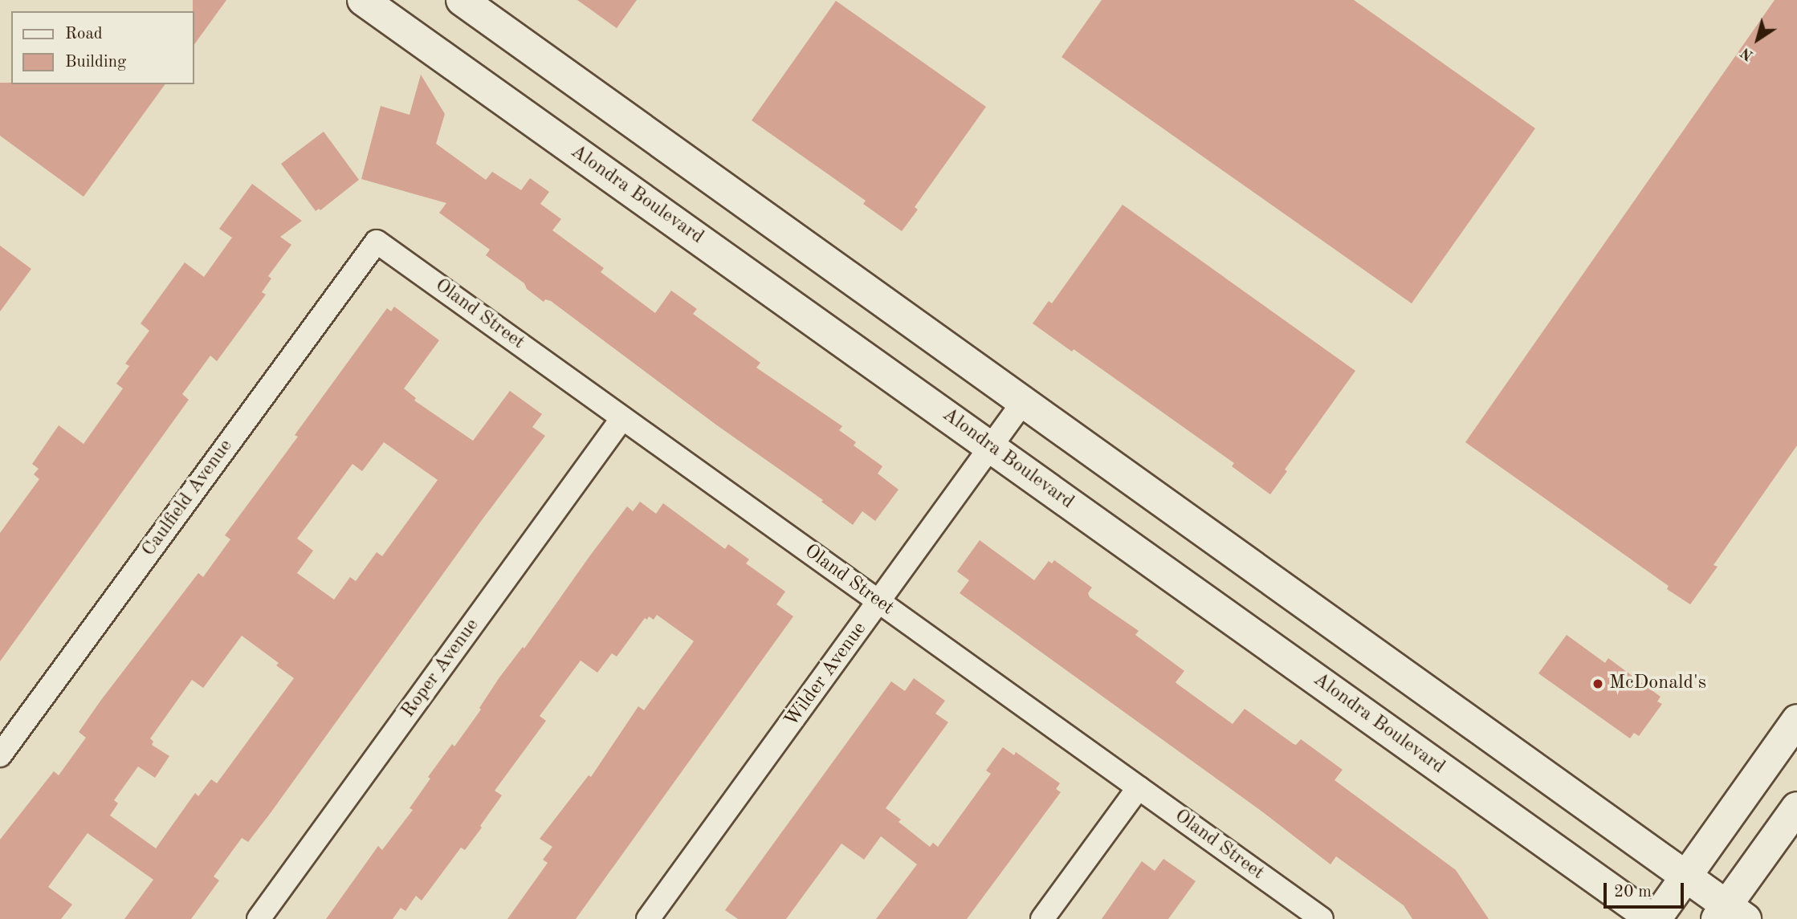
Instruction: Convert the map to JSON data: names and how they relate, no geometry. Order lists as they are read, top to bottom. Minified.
{"streets":{"main road":["Alondra Boulevard"],"street":["Oland Street","Caulfield Avenue","Roper Avenue","Wilder Avenue"]},"crossings":[["Alondra Boulevard","Wilder Avenue"],["Oland Street","Caulfield Avenue"],["Oland Street","Roper Avenue"],["Oland Street","Wilder Avenue"]],"places":["McDonald's"],"legend":["Road","Building"],"scale_bar":"20 m","north":"bottom left"}
